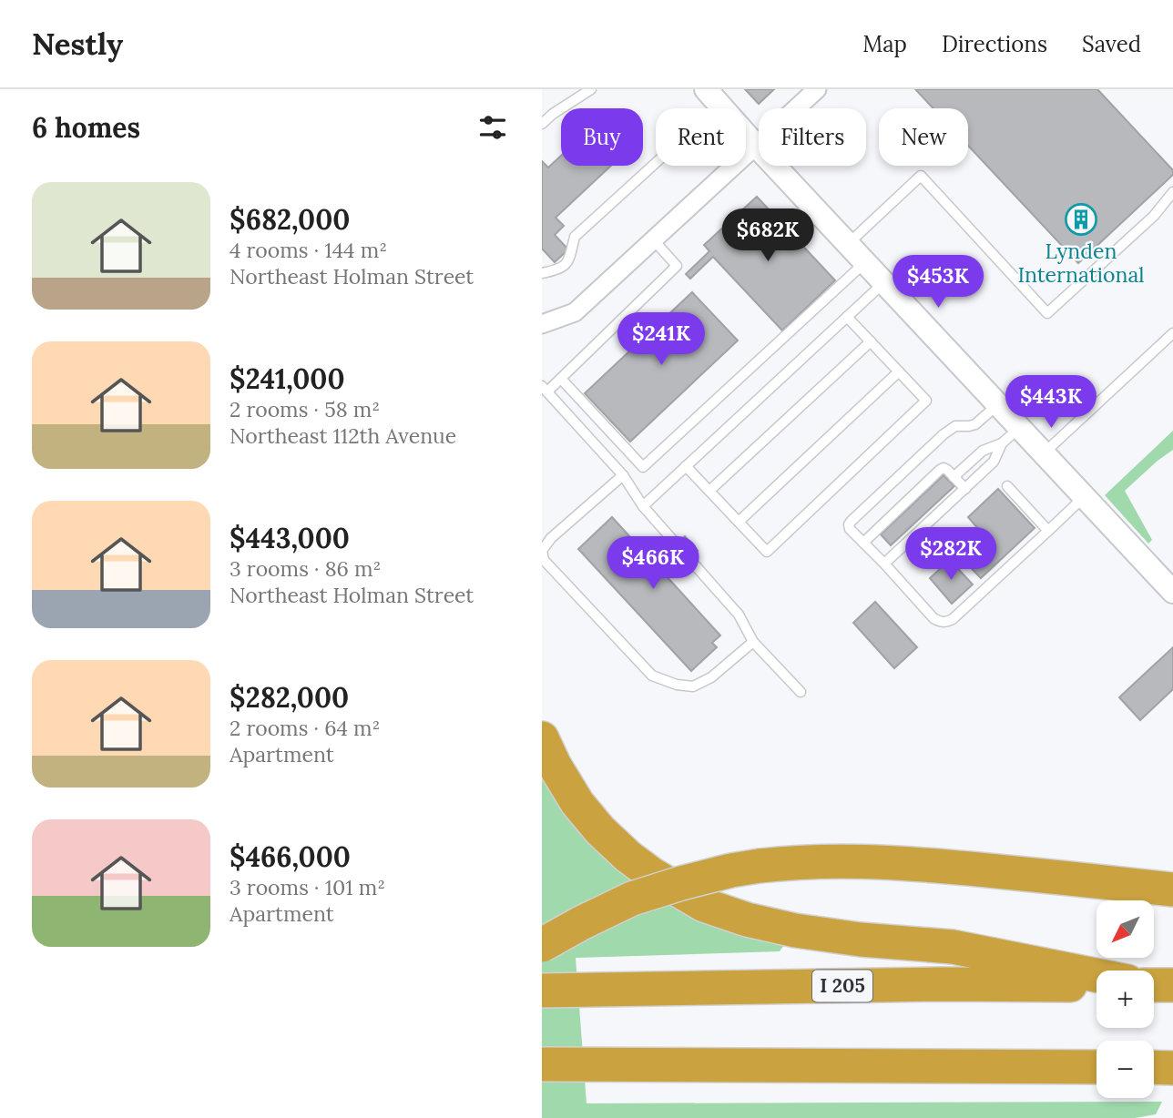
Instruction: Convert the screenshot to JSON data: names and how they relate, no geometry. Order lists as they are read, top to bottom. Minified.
{"streets":{"highway":["I 205"]},"places":{"building":["Lynden International"]},"north":"bottom left","page":{"header":"Nestly","nav":["Map","Directions","Saved"],"heading":"6 homes","chip":["Buy","Rent","Filters","New"],"list":[{"name":"$682,000","note":"4 rooms · 144 m² · Northeast Holman Street"},{"name":"$241,000","note":"2 rooms · 58 m² · Northeast 112th Avenue"},{"name":"$443,000","note":"3 rooms · 86 m² · Northeast Holman Street"},{"name":"$282,000","note":"2 rooms · 64 m² · Apartment"},{"name":"$466,000","note":"3 rooms · 101 m² · Apartment"}],"price":["$682K","$453K","$241K","$443K","$282K","$466K"],"map_buttons":["+","−"]}}
